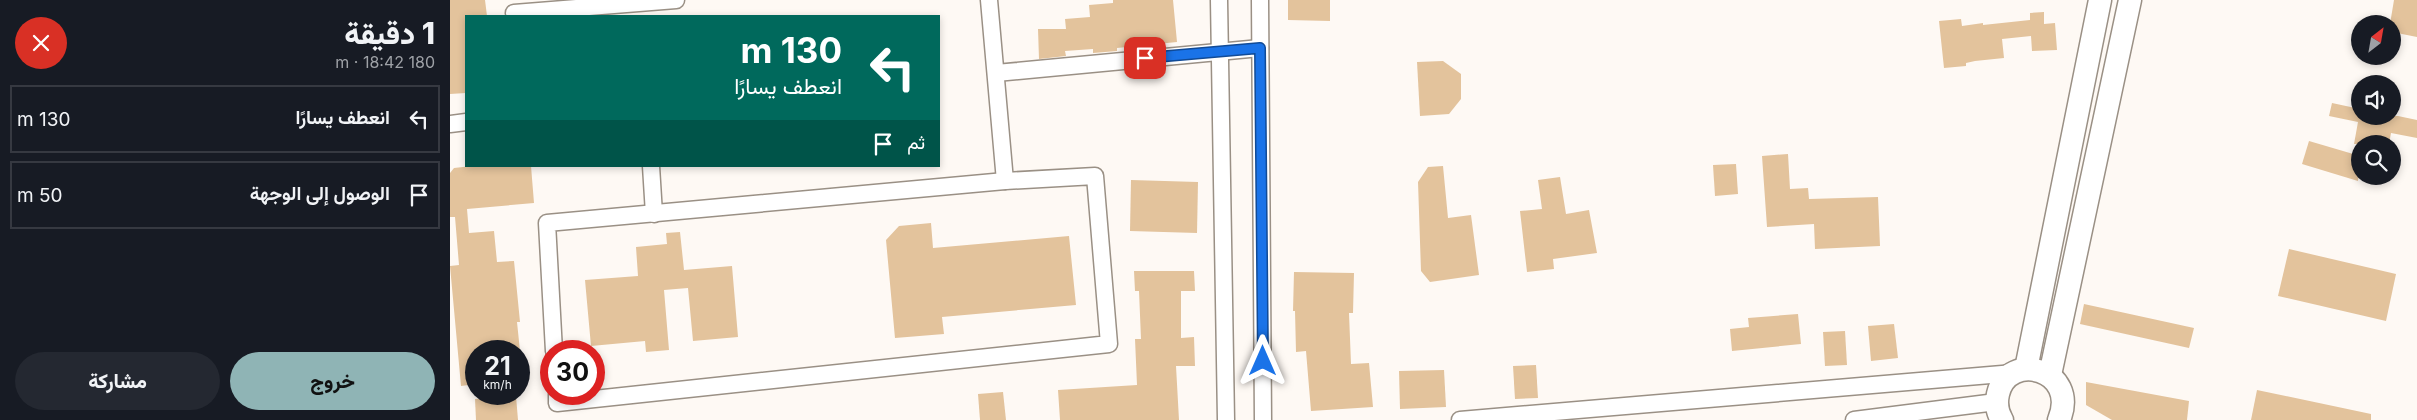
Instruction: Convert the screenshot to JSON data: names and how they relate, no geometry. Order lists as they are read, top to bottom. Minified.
{"north":"top right","page":{"heading":["1 دقيقة","180 m · 18:42"],"turn":["130 m","انعطف يسارًا"],"list":[{"name":"انعطف يسارًا","value":"130 m"},{"name":"الوصول إلى الوجهة","value":"50 m"}],"then":"ثم","speed":"21 km/h","limit":"30","buttons":["خروج","مشاركة"]}}
